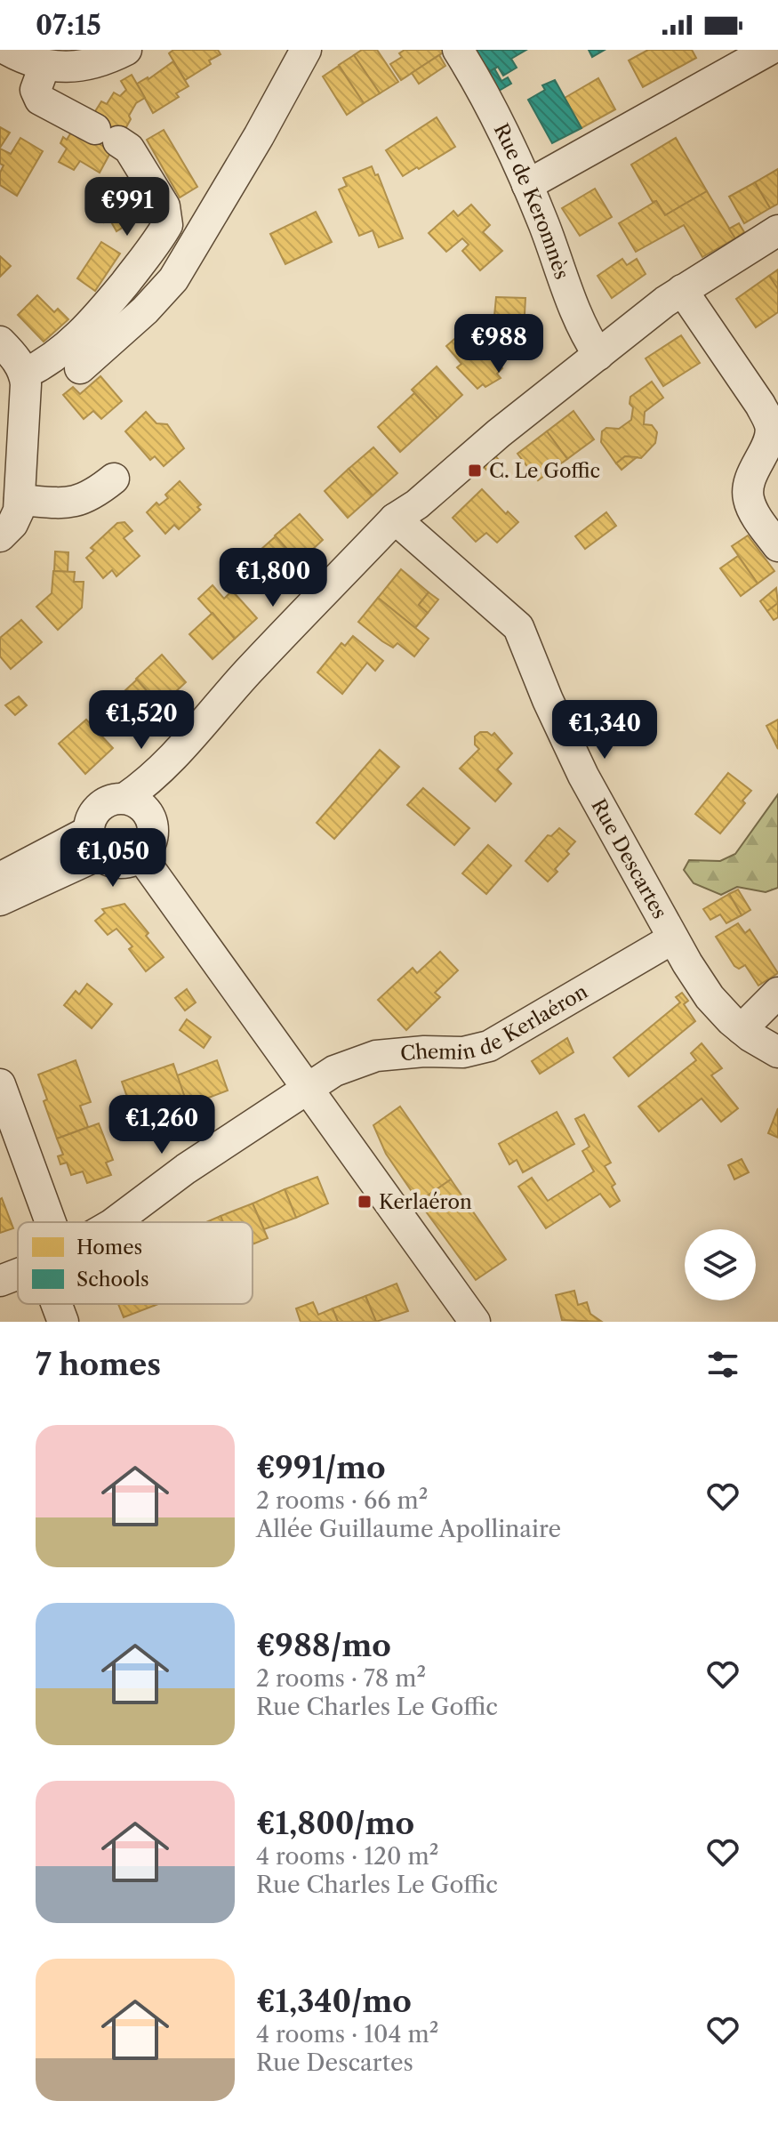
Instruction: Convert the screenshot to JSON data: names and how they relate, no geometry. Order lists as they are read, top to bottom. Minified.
{"streets":{"street":["Rue de Keromnès","Rue Descartes","Chemin de Kerlaéron"]},"crossings":[["Rue Descartes","Chemin de Kerlaéron"]],"places":{"transit":["C. Le Goffic","Kerlaéron"]},"legend":["Homes","Schools"],"page":{"status":"07:15","price":["€991","€988","€1,800","€1,520","€1,340","€1,050","€1,260"],"heading":"7 homes","list":[{"name":"€991/mo","note":"2 rooms · 66 m² · Allée Guillaume Apollinaire"},{"name":"€988/mo","note":"2 rooms · 78 m² · Rue Charles Le Goffic"},{"name":"€1,800/mo","note":"4 rooms · 120 m² · Rue Charles Le Goffic"},{"name":"€1,340/mo","note":"4 rooms · 104 m² · Rue Descartes"}]}}
